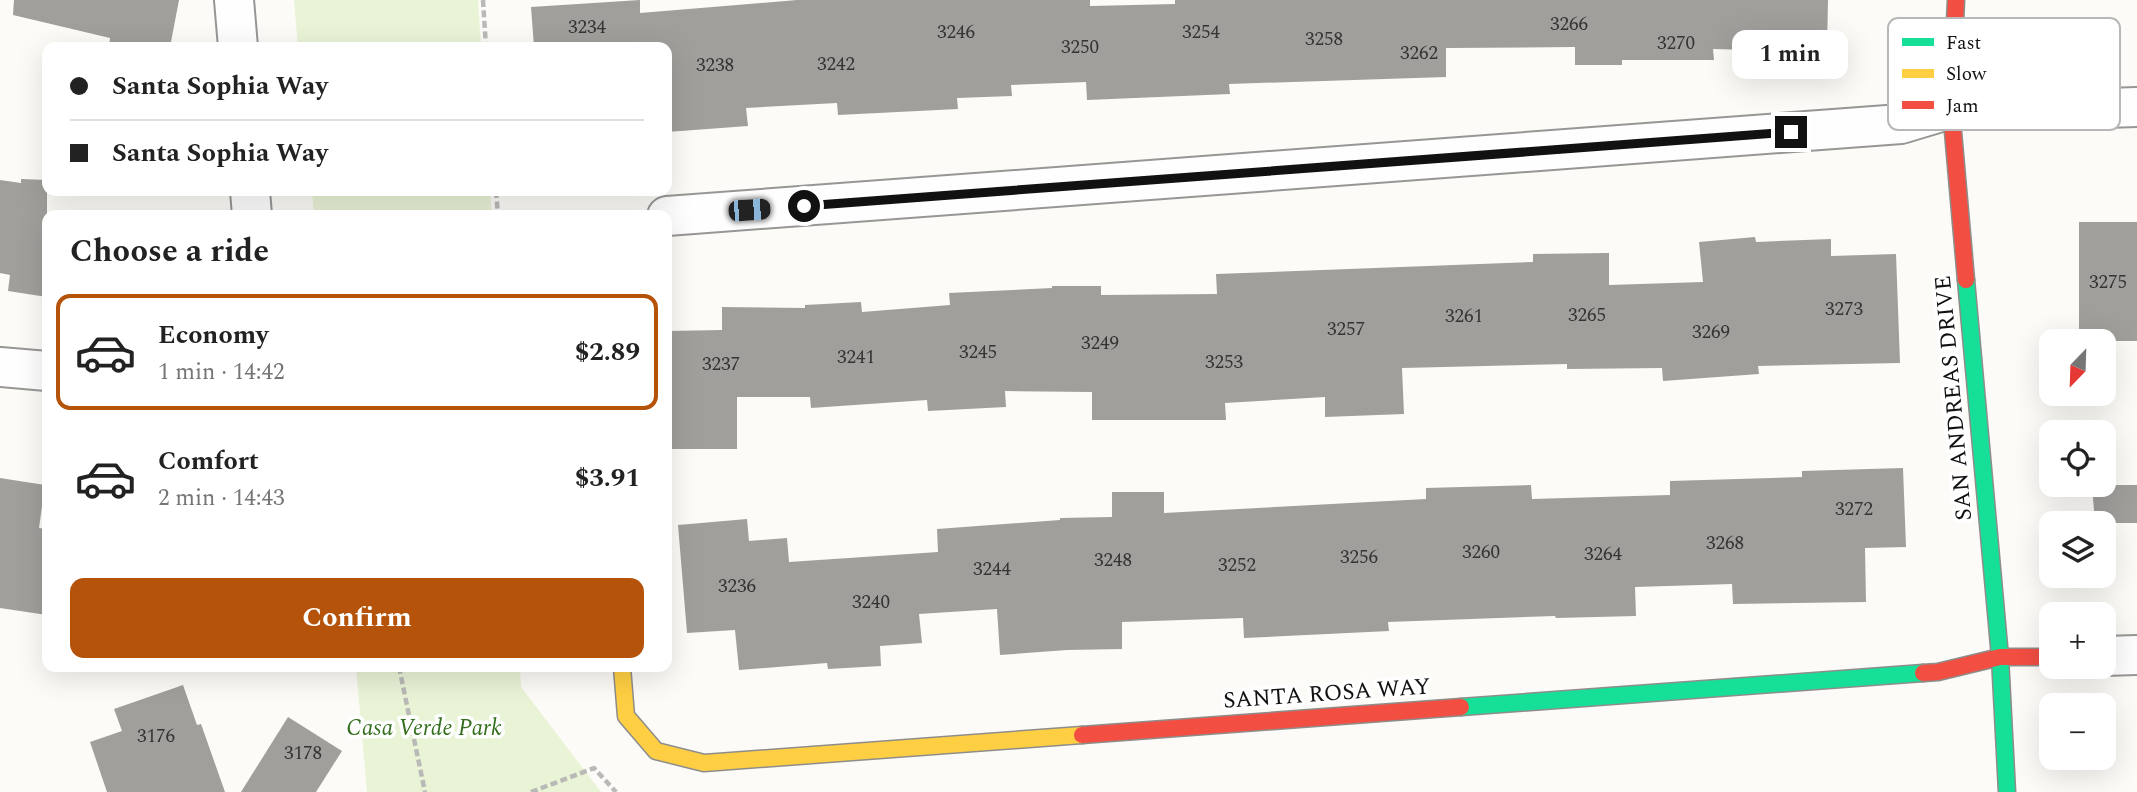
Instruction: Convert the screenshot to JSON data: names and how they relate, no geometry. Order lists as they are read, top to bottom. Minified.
{"streets":{"street":["SAN ANDREAS DRIVE","SANTA ROSA WAY"]},"crossings":[["SAN ANDREAS DRIVE","SANTA ROSA WAY"]],"parks":["Casa Verde Park"],"house_numbers":["3266","3234","3246","3254","3258","3270","3250","3262","3242","3238","3275","3273","3265","3261","3257","3269","3249","3245","3241","3253","3237","3272","3268","3260","3264","3256","3248","3252","3244","3236","3240","3176","3178"],"legend":["Fast","Slow","Jam"],"north":"bottom left","page":{"bubble":"1 min","banner":["Santa Sophia Way","Santa Sophia Way"],"heading":"Choose a ride","list":[{"name":"Economy","note":"1 min · 14:42","value":"$2.89"},{"name":"Comfort","note":"2 min · 14:43","value":"$3.91"}],"map_buttons":["+","−"],"buttons":"Confirm"}}
